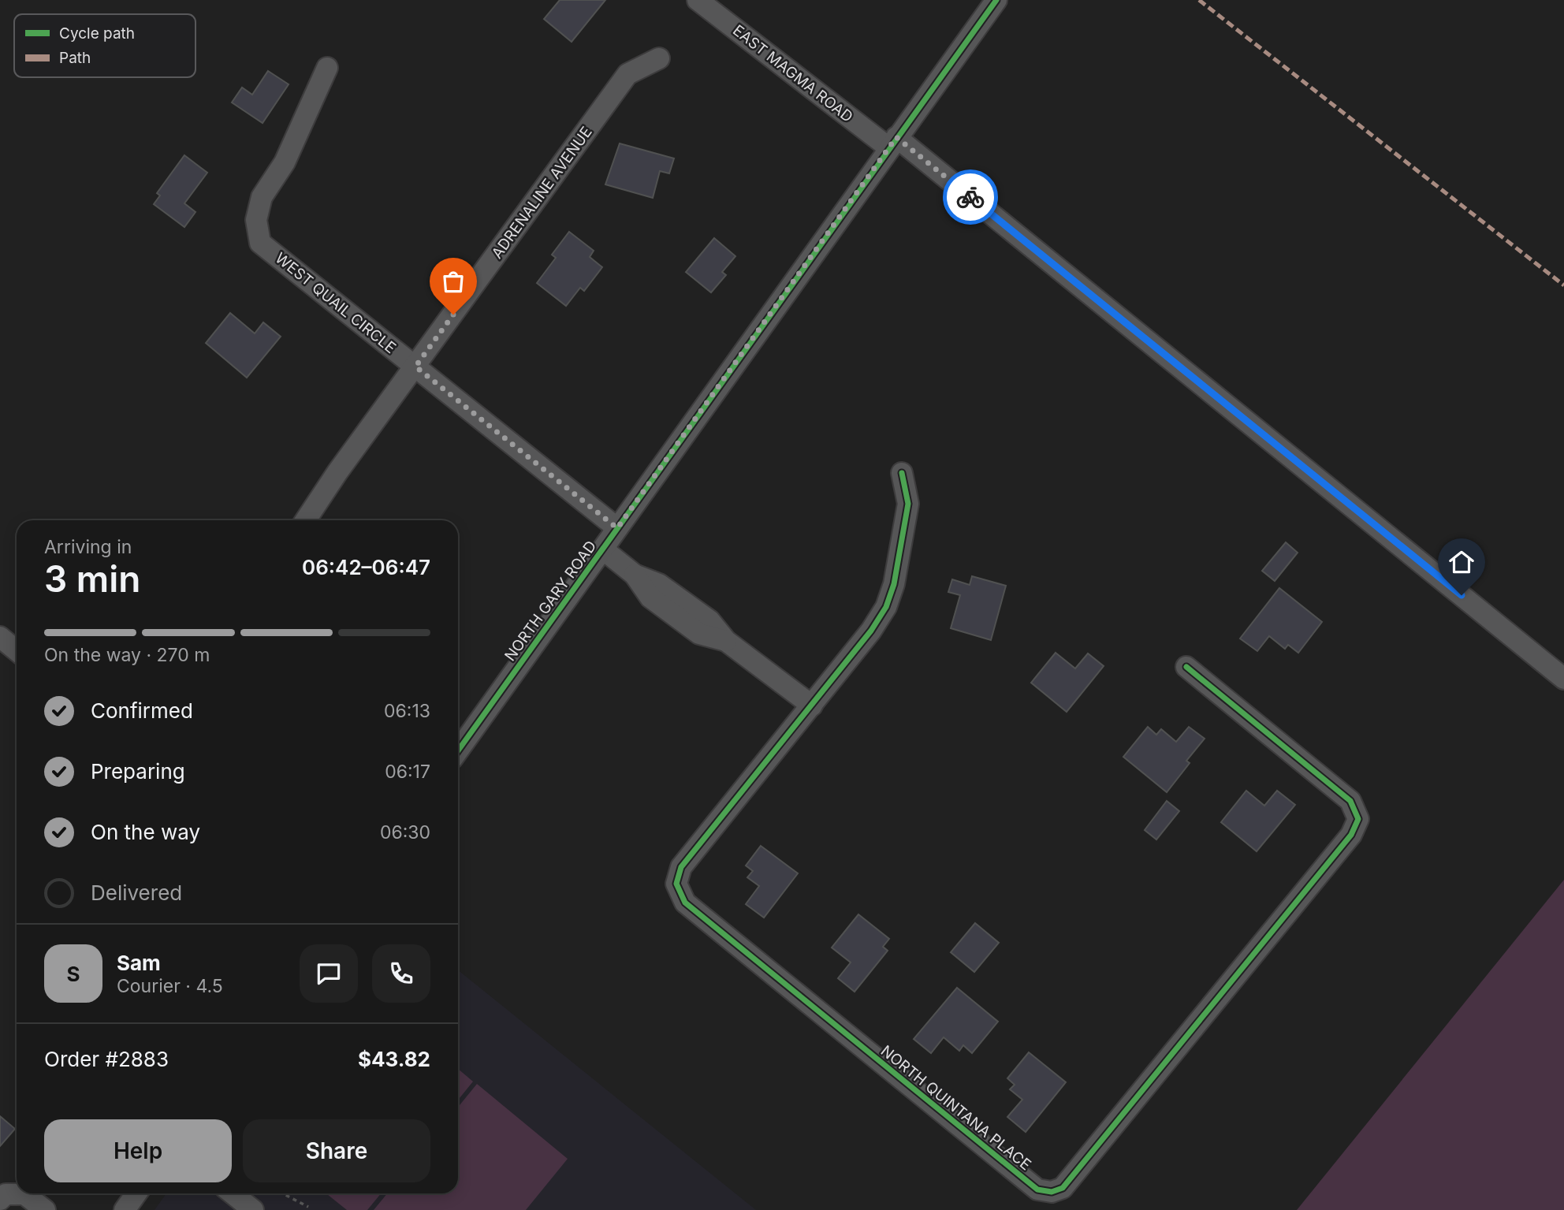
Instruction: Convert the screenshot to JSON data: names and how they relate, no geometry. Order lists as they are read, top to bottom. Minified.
{"streets":{"street":["EAST MAGMA ROAD","ADRENALINE AVENUE","WEST QUAIL CIRCLE","NORTH GARY ROAD","NORTH QUINTANA PLACE"]},"crossings":[["EAST MAGMA ROAD","NORTH GARY ROAD"],["ADRENALINE AVENUE","WEST QUAIL CIRCLE"],["WEST QUAIL CIRCLE","NORTH GARY ROAD"]],"legend":["Cycle path","Path"],"page":{"heading":["3 min","Arriving in","06:42–06:47"],"panel":["Sam","Courier · 4.5","Order #2883","$43.82"],"bar":"On the way · 270 m","list":[["Confirmed","06:13"],["Preparing","06:17"],["On the way","06:30"],"Delivered"],"round":"S","buttons":["Help","Share"]}}
